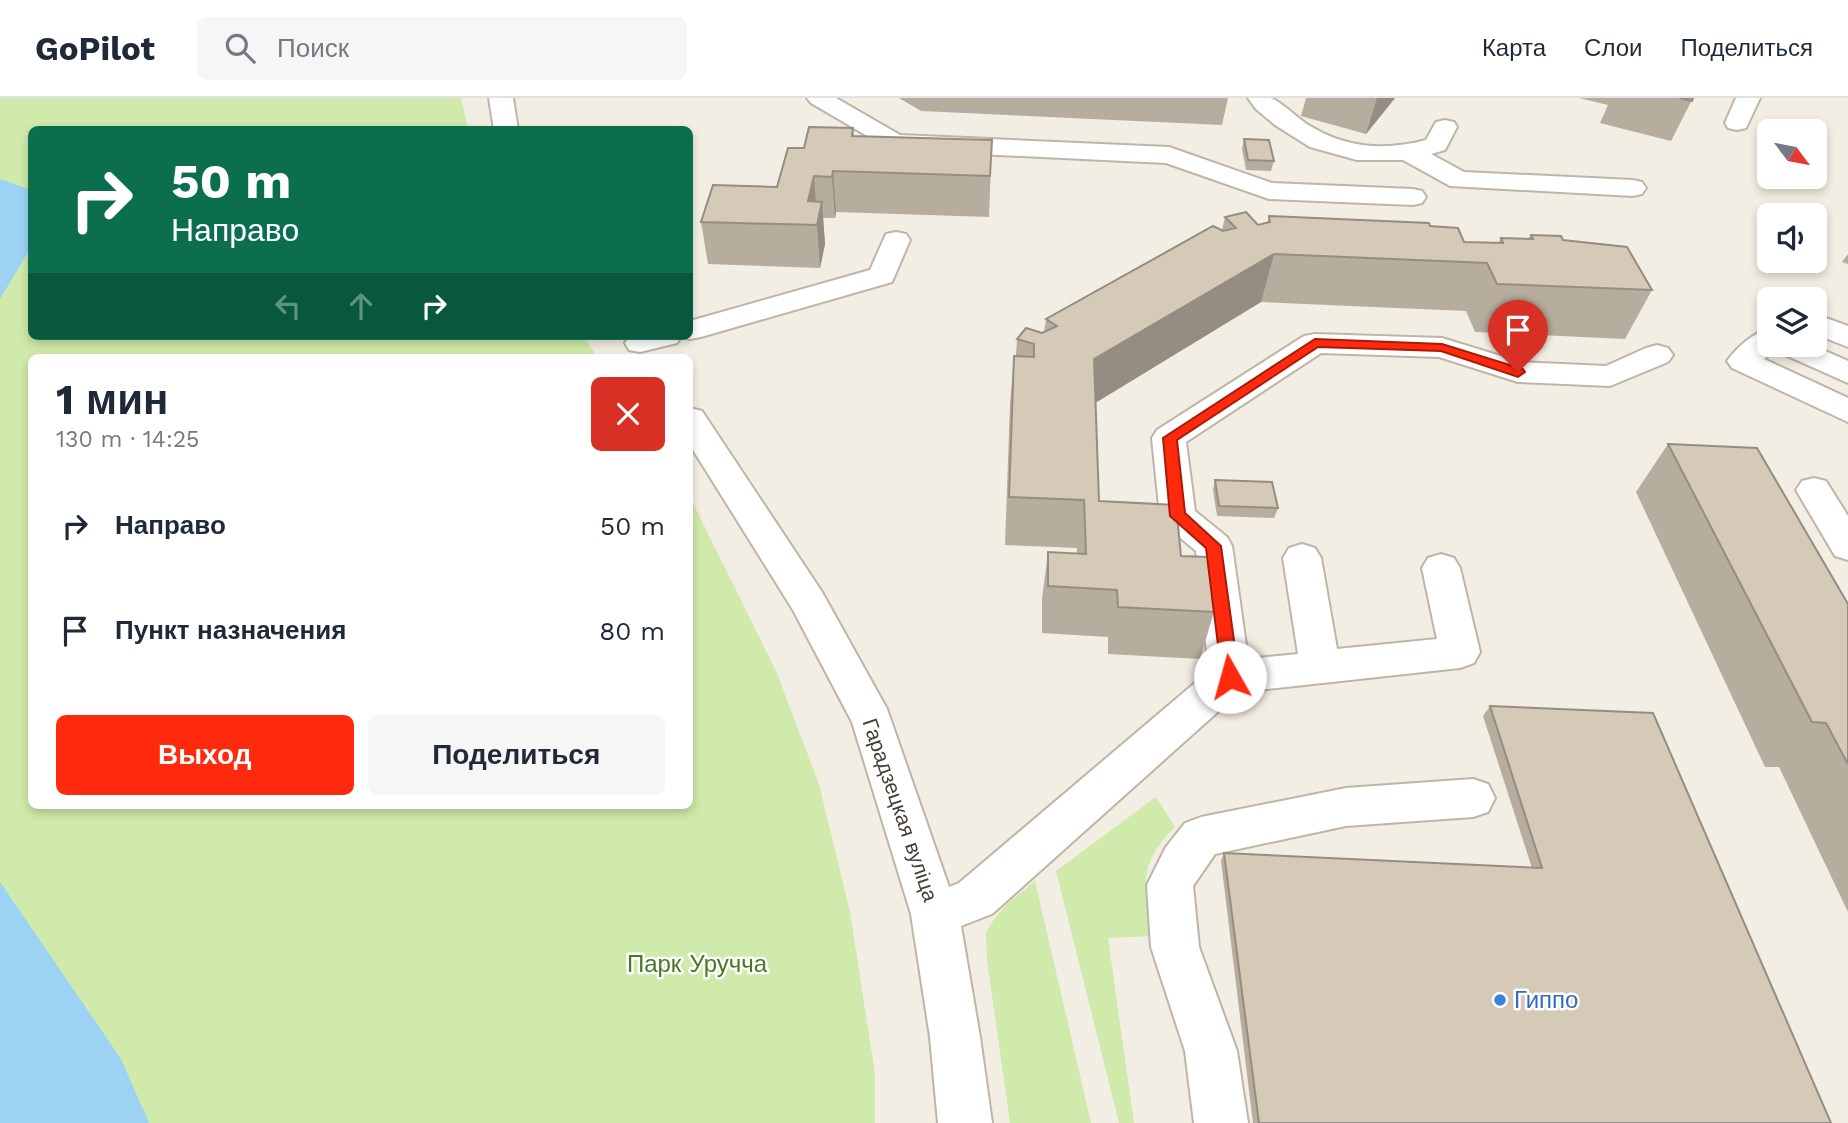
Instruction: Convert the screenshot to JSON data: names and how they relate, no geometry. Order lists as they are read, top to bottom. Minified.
{"streets":{"street":["Гарадзецкая вуліца"]},"parks":["Парк Уручча"],"places":["Гиппо"],"north":"bottom right","page":{"header":"GoPilot","search":"Поиск","nav":["Карта","Слои","Поделиться"],"turn":["50 m","Направо"],"heading":["1 мин","130 m · 14:25"],"list":[{"name":"Направо","value":"50 m"},{"name":"Пункт назначения","value":"80 m"}],"buttons":["Выход","Поделиться"]}}
